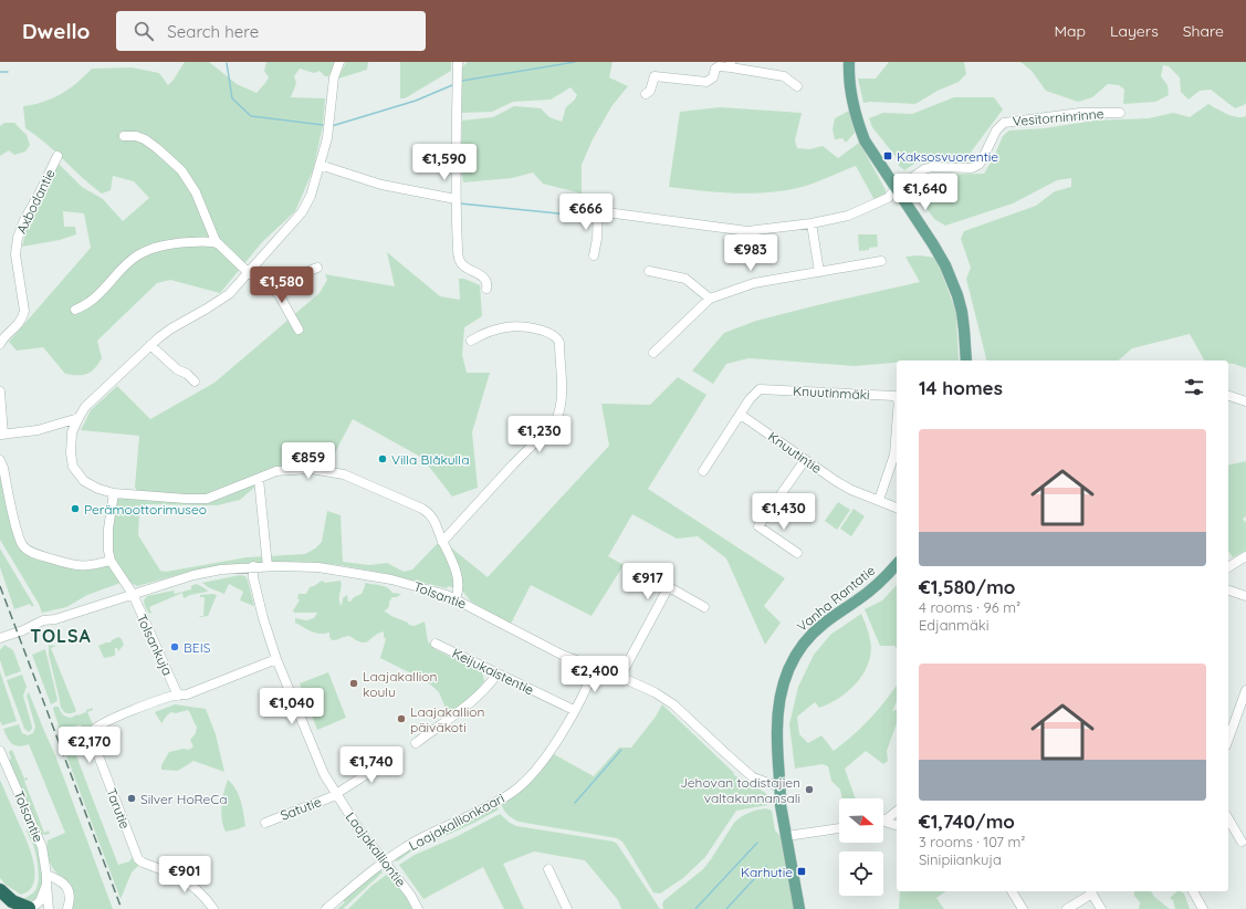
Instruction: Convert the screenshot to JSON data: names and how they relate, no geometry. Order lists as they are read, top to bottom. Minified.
{"streets":{"main road":["Vanha Rantatie"],"street":["Vesitorninrinne","Axbodantie","Knuutinmäki","Knuutintie","Tolsantie","Tolsankuja","Keijukaistentie","Tarutie","Satutie","Laajakallionkaari","Laajakalliontie"]},"crossings":[["Knuutinmäki","Knuutintie"],["Tolsantie","Vanha Rantatie"],["Tolsantie","Tolsankuja"],["Tolsantie","Laajakallionkaari"],["Tolsantie","Laajakalliontie"],["Tolsankuja","Tarutie"],["Keijukaistentie","Laajakallionkaari"],["Tarutie","Laajakalliontie"],["Satutie","Laajakalliontie"],["Laajakallionkaari","Laajakalliontie"]],"districts":["TOLSA"],"places":{"transit":["Kaksosvuorentie","Karhutie"],"other":["Villa Blåkulla","Perämoottorimuseo","BEIS","Laajakallion koulu","Laajakallion päiväkoti","Jehovan todistajien valtakunnansali","Silver HoReCa"]},"north":"right","page":{"header":"Dwello","search":"Search here","nav":["Map","Layers","Share"],"price":["€1,590","€1,640","€666","€983","€1,580","€1,230","€859","€1,430","€917","€2,400","€1,040","€2,170","€1,740","€901"],"heading":"14 homes","list":[{"name":"€1,580/mo","note":"4 rooms · 96 m² · Edjanmäki"},{"name":"€1,740/mo","note":"3 rooms · 107 m² · Sinipiiankuja"}]}}
